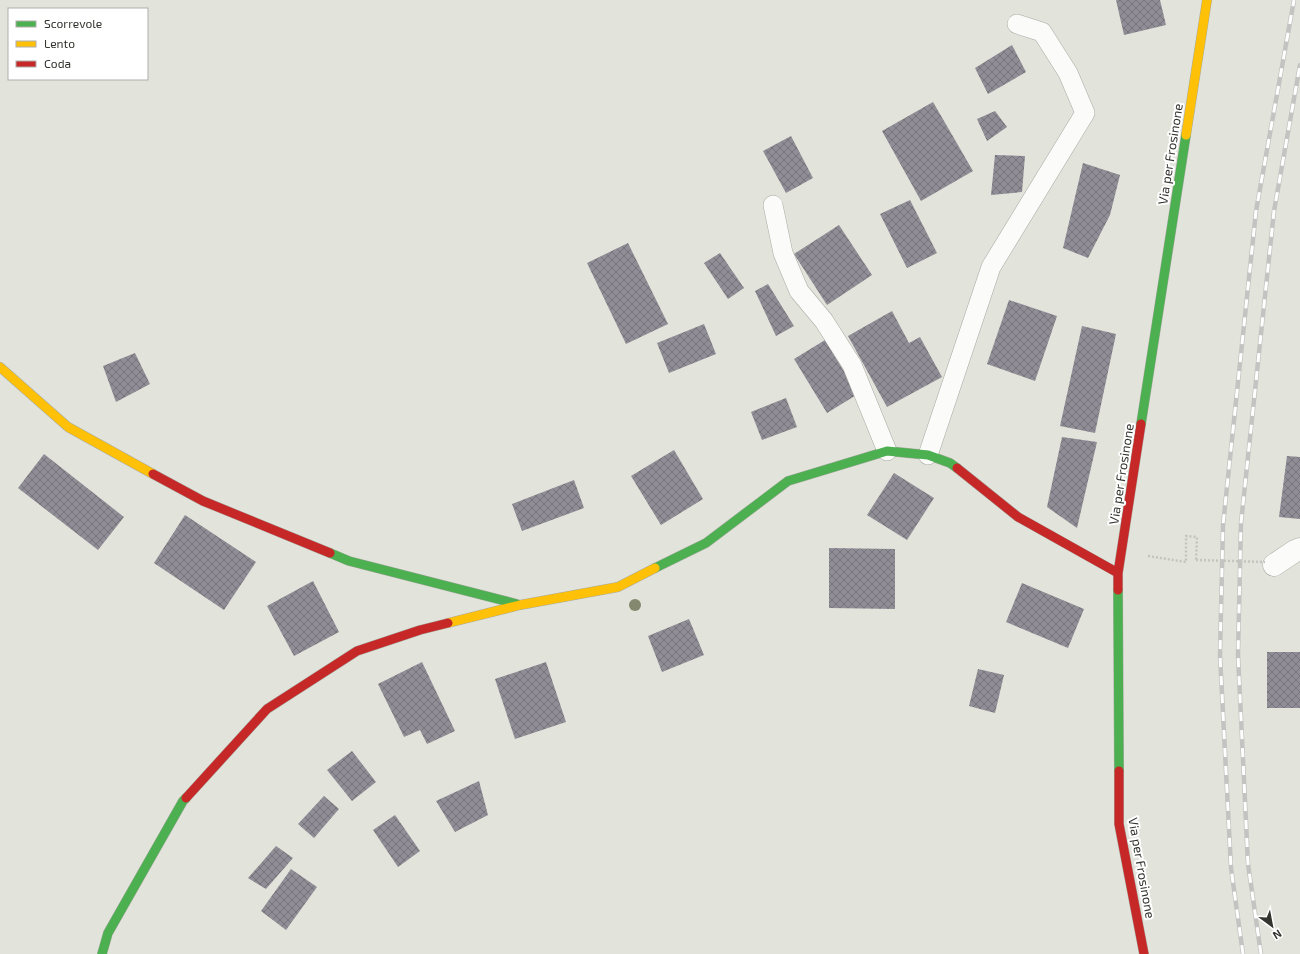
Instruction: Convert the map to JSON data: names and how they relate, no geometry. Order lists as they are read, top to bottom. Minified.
{"streets":{"street":["Via per Frosinone"]},"legend":["Scorrevole","Lento","Coda"],"north":"bottom right"}
